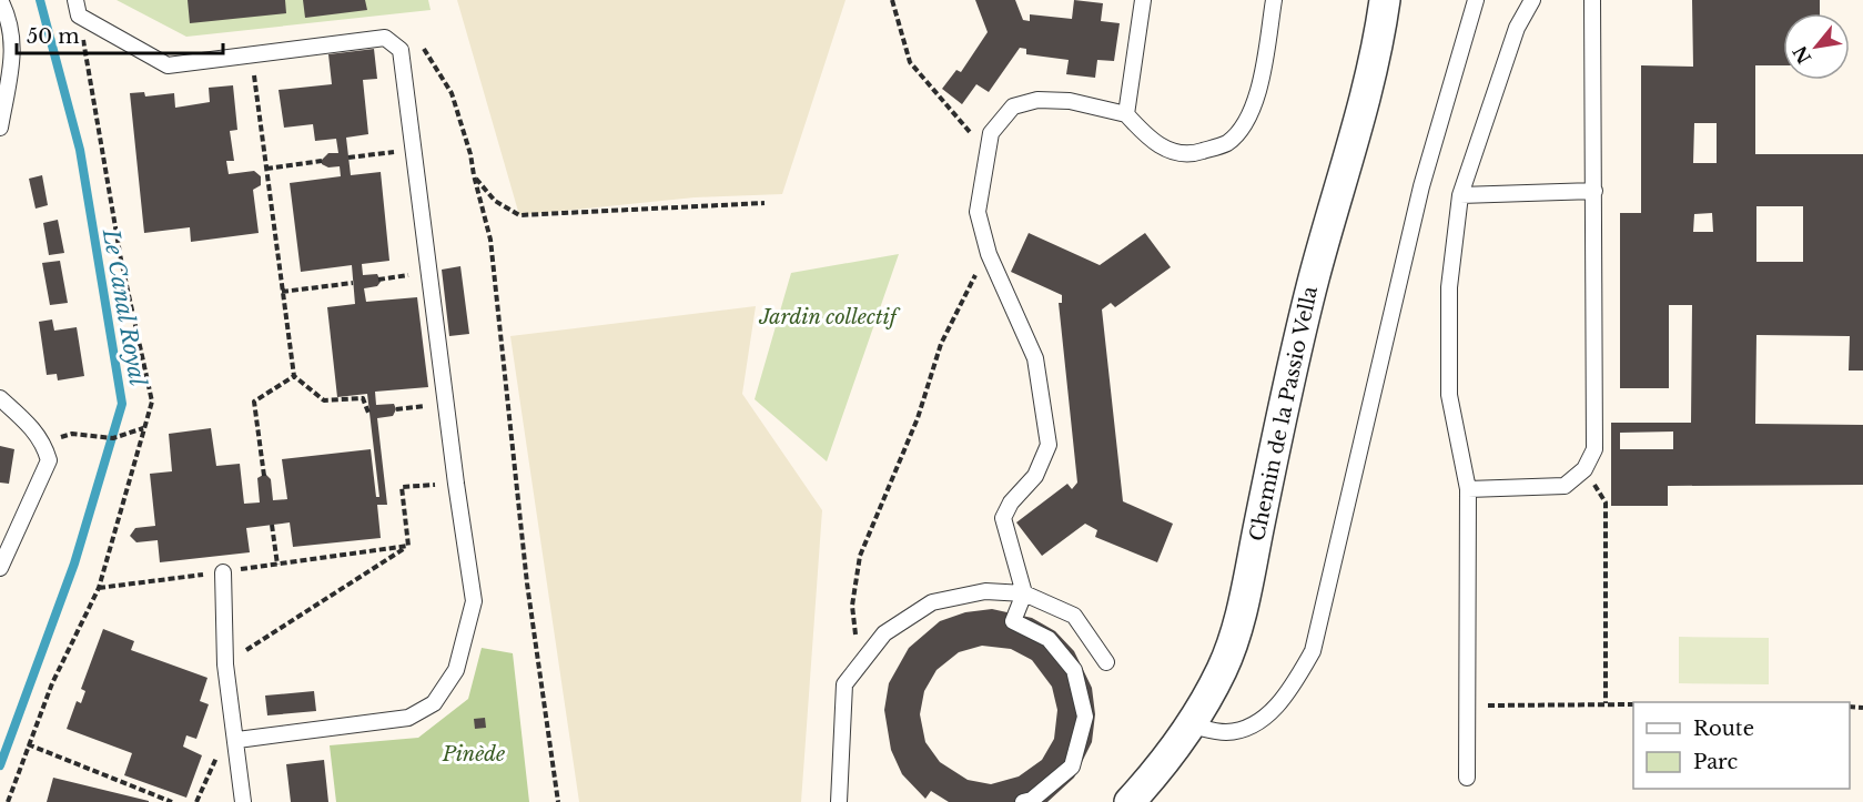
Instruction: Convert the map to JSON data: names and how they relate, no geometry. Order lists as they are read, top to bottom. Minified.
{"streets":{"street":["Chemin de la Passio Vella"]},"water":["Le Canal Royal"],"parks":["Jardin collectif","Pinède"],"legend":["Route","Parc"],"scale_bar":"50 m","north":"bottom left"}
